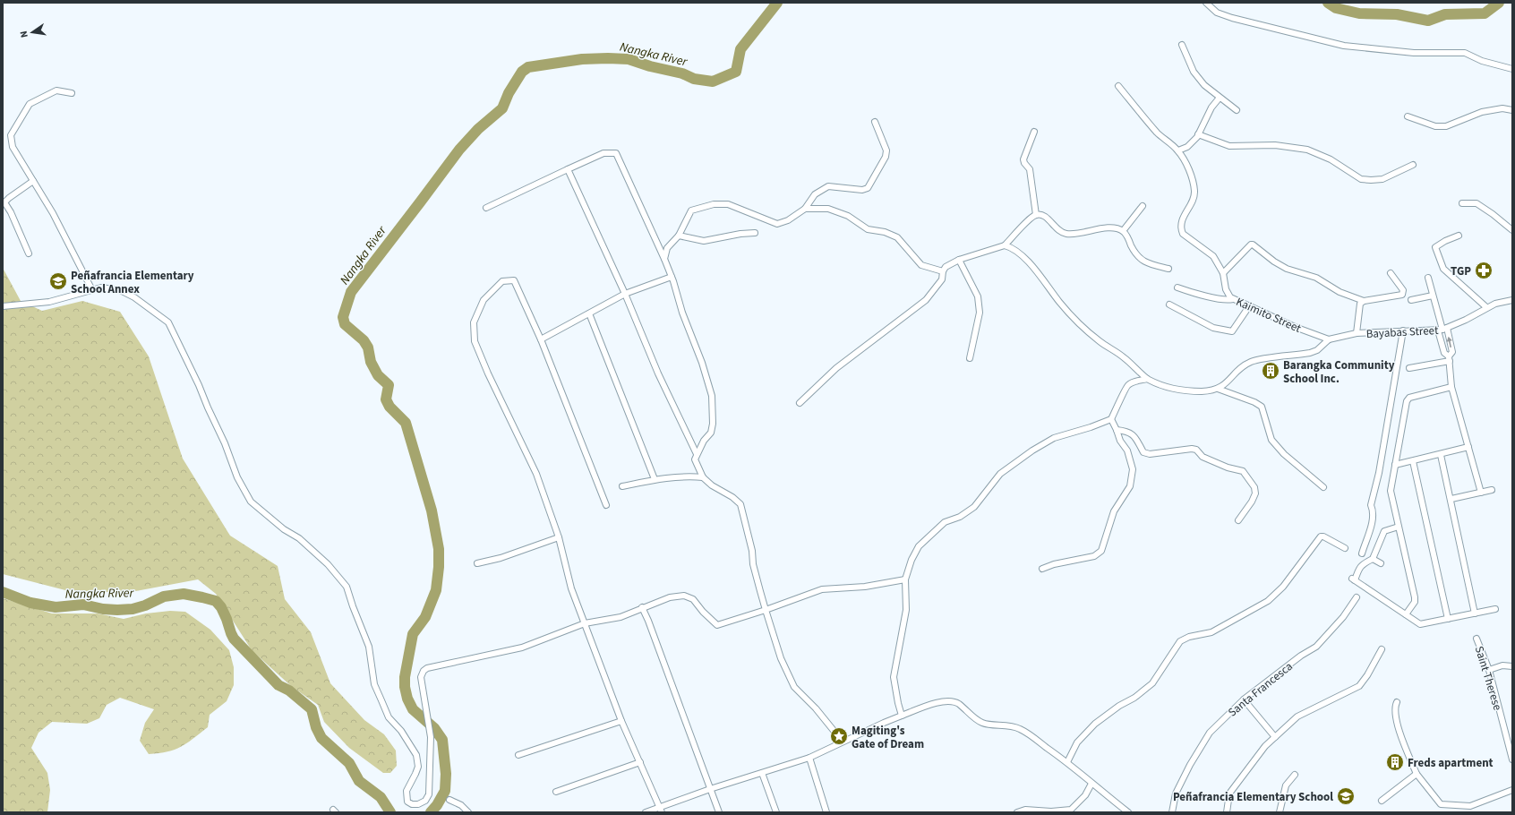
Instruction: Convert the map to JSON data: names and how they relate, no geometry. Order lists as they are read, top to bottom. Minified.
{"streets":{"street":["Kaimito Street","Bayabas Street","Saint Therese","Santa Francesca"]},"crossings":[["Kaimito Street","Bayabas Street"]],"water":["Nangka River"],"places":{"pharmacy":["TGP"],"school or university":["Peñafrancia Elementary School Annex","Peñafrancia Elementary School"],"building":["Barangka Community School Inc.","Freds apartment"],"place":["Magiting's Gate of Dream"]},"north":"left"}
